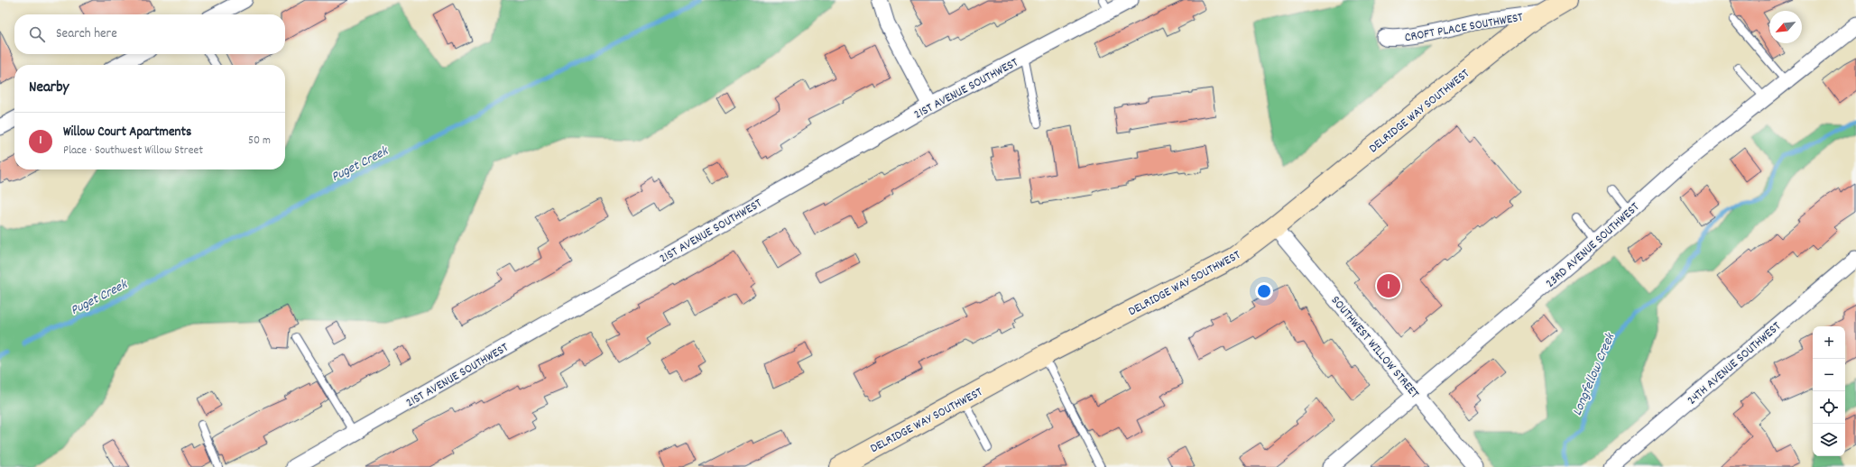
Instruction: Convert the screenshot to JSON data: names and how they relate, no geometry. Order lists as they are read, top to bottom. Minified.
{"streets":{"main road":["DELRIDGE WAY SOUTHWEST"],"street":["CROFT PLACE SOUTHWEST","21ST AVENUE SOUTHWEST","23RD AVENUE SOUTHWEST","SOUTHWEST WILLOW STREET","24TH AVENUE SOUTHWEST"]},"crossings":[["CROFT PLACE SOUTHWEST","DELRIDGE WAY SOUTHWEST"],["DELRIDGE WAY SOUTHWEST","SOUTHWEST WILLOW STREET"],["23RD AVENUE SOUTHWEST","SOUTHWEST WILLOW STREET"]],"water":["Puget Creek","Longfellow Creek"],"north":"bottom left","page":{"search":"Search here","heading":"Nearby","list":[{"mark":"1","name":"Willow Court Apartments","note":"Place · Southwest Willow Street","value":"50 m"}],"pins":"1","map_buttons":["+","−"]}}
